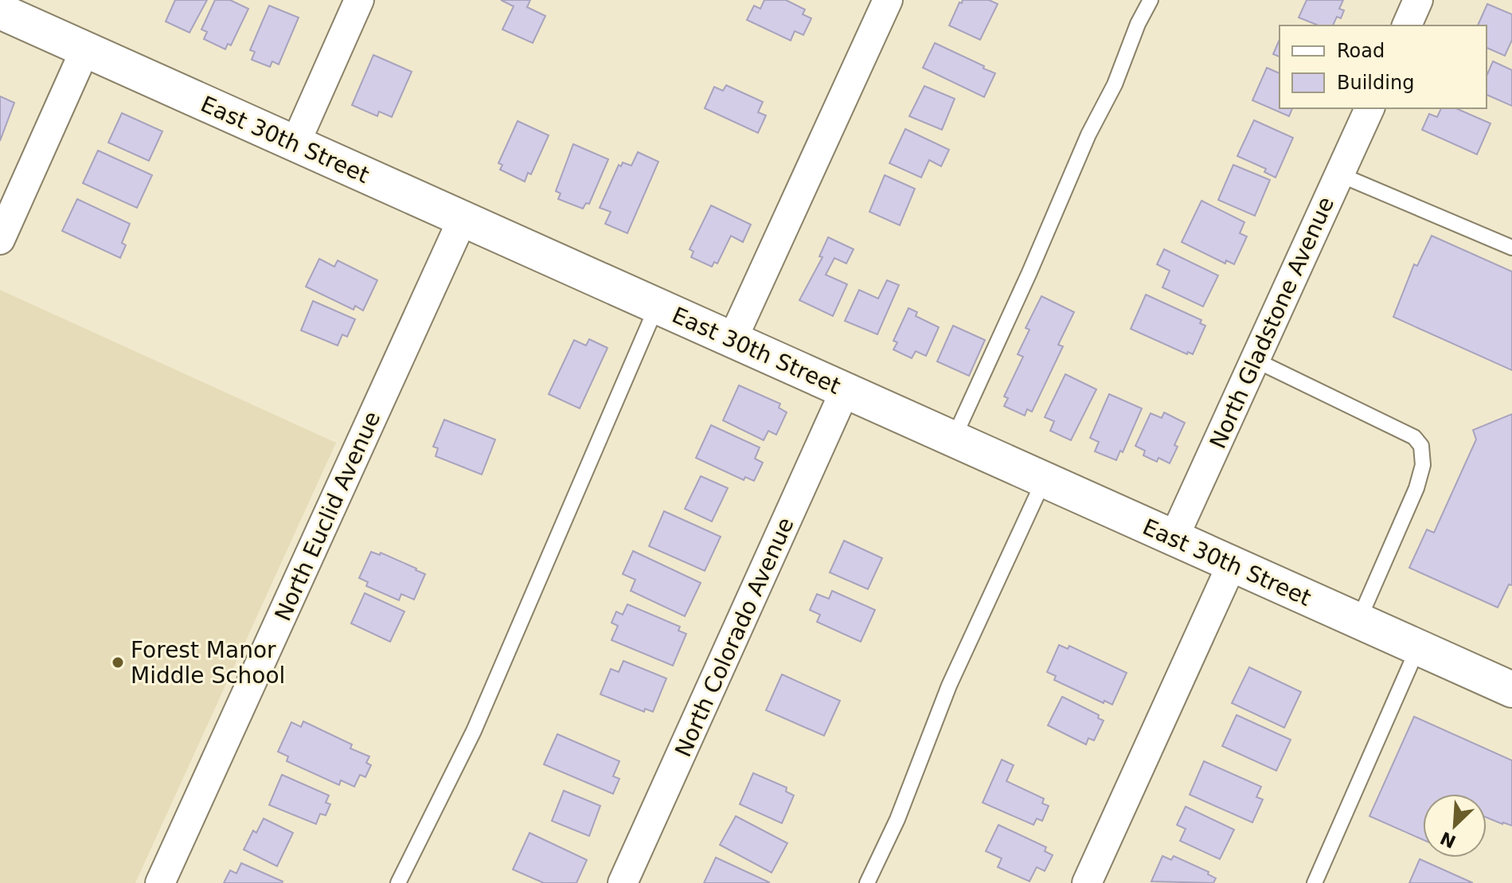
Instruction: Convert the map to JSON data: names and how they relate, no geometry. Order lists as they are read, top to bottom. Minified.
{"streets":{"main road":["East 30th Street"],"street":["North Gladstone Avenue","North Euclid Avenue","North Colorado Avenue"]},"crossings":[["East 30th Street","North Gladstone Avenue"],["East 30th Street","North Euclid Avenue"],["East 30th Street","North Colorado Avenue"]],"places":["Forest Manor Middle School"],"legend":["Road","Building"],"north":"bottom left"}
